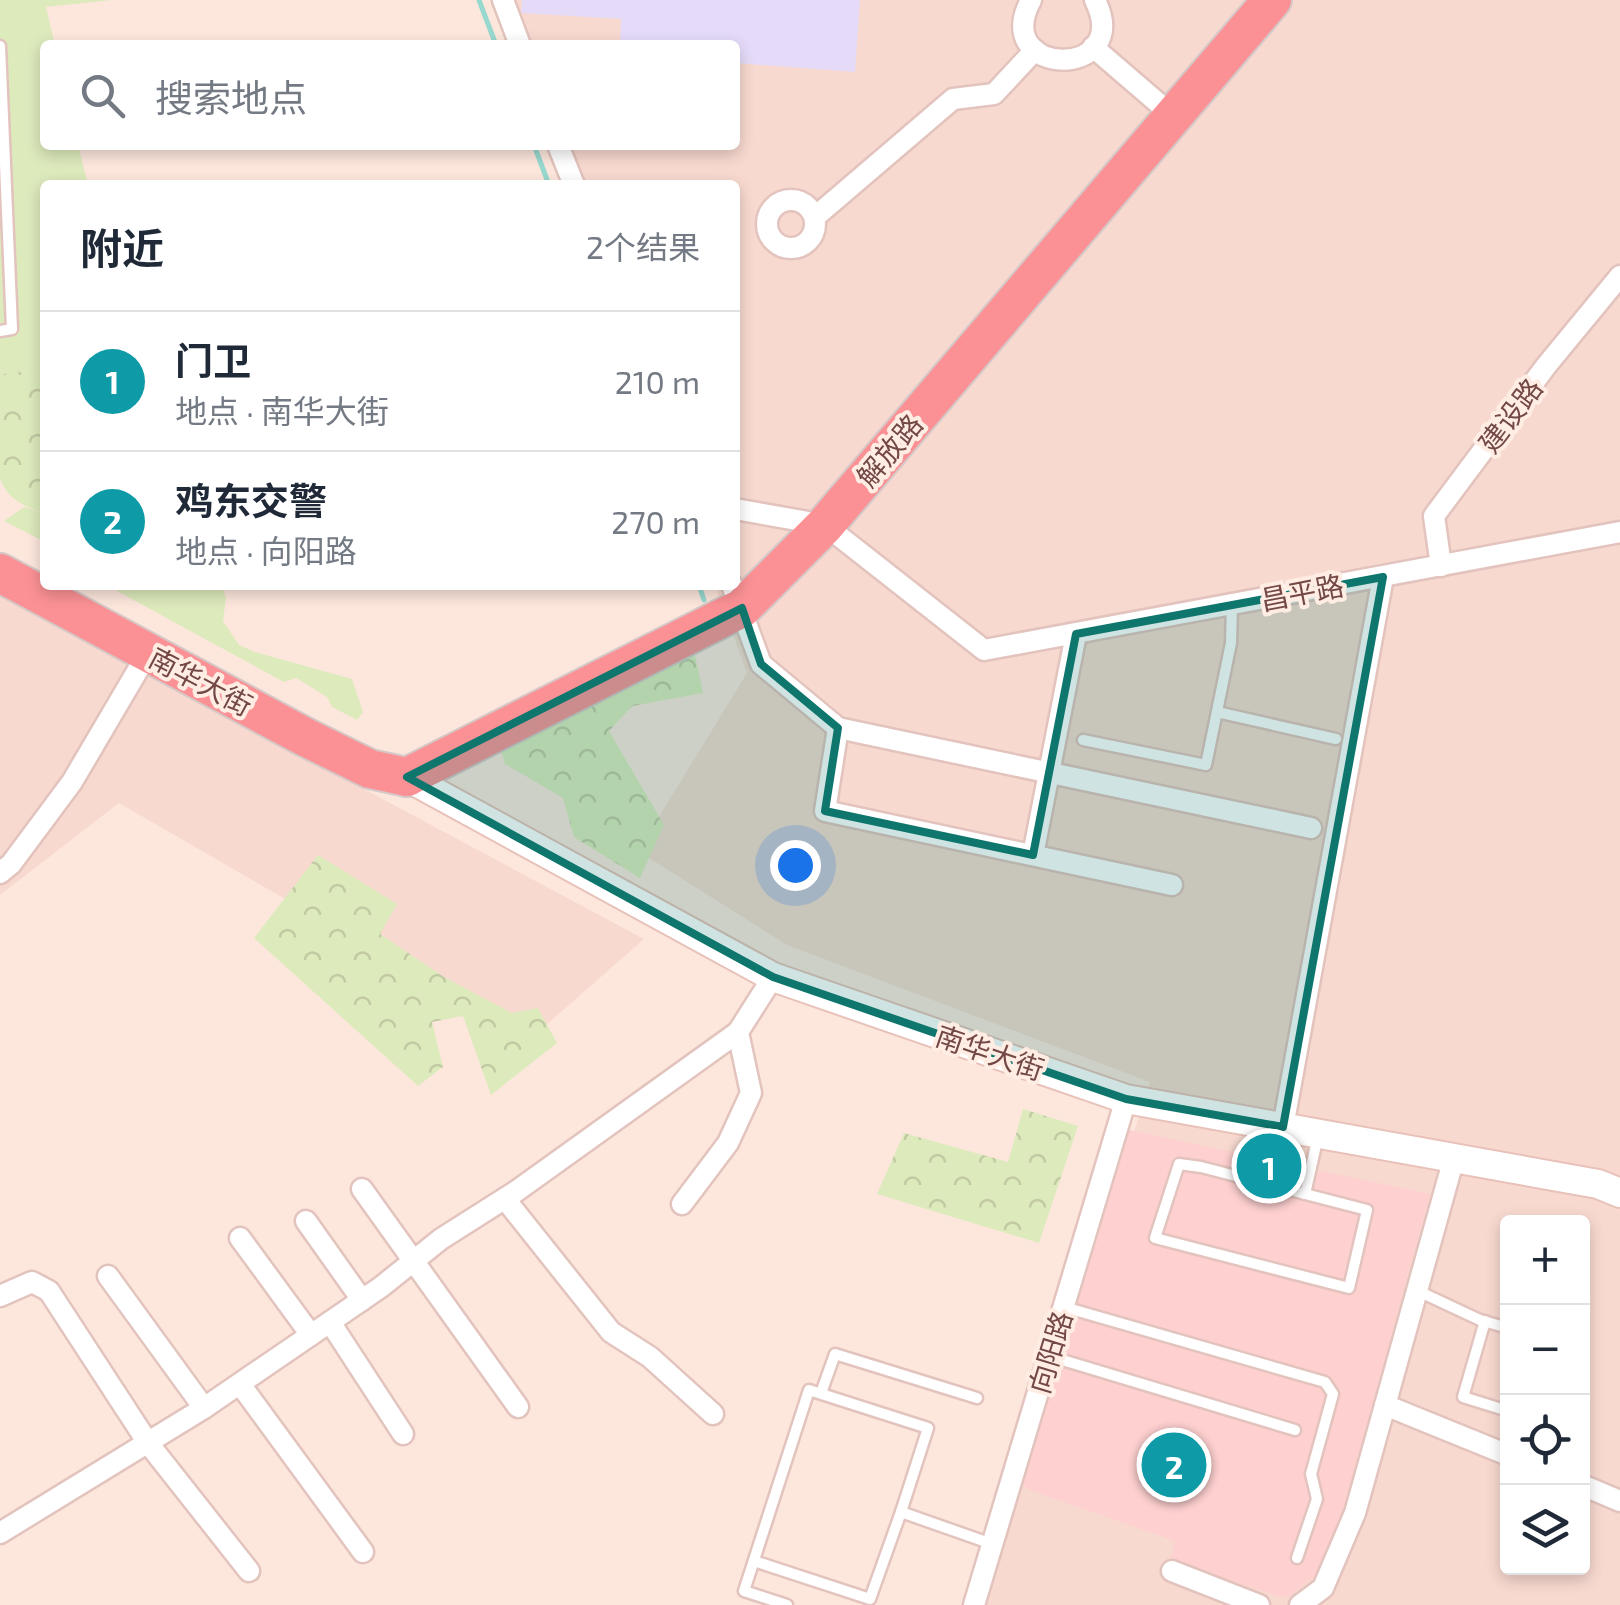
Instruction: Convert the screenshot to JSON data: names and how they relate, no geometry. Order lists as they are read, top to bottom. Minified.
{"streets":{"highway":["解放路","南华大街"],"street":["建设路","昌平路","向阳路"]},"crossings":[["建设路","昌平路"],["解放路","昌平路"],["解放路","南华大街"],["南华大街","向阳路"]],"page":{"search":"搜索地点","heading":["附近","2个结果"],"list":[{"mark":"1","name":"门卫","note":"地点 · 南华大街","value":"210 m"},{"mark":"2","name":"鸡东交警","note":"地点 · 向阳路","value":"270 m"}],"pins":["1","2"],"map_buttons":["+","−"]}}
